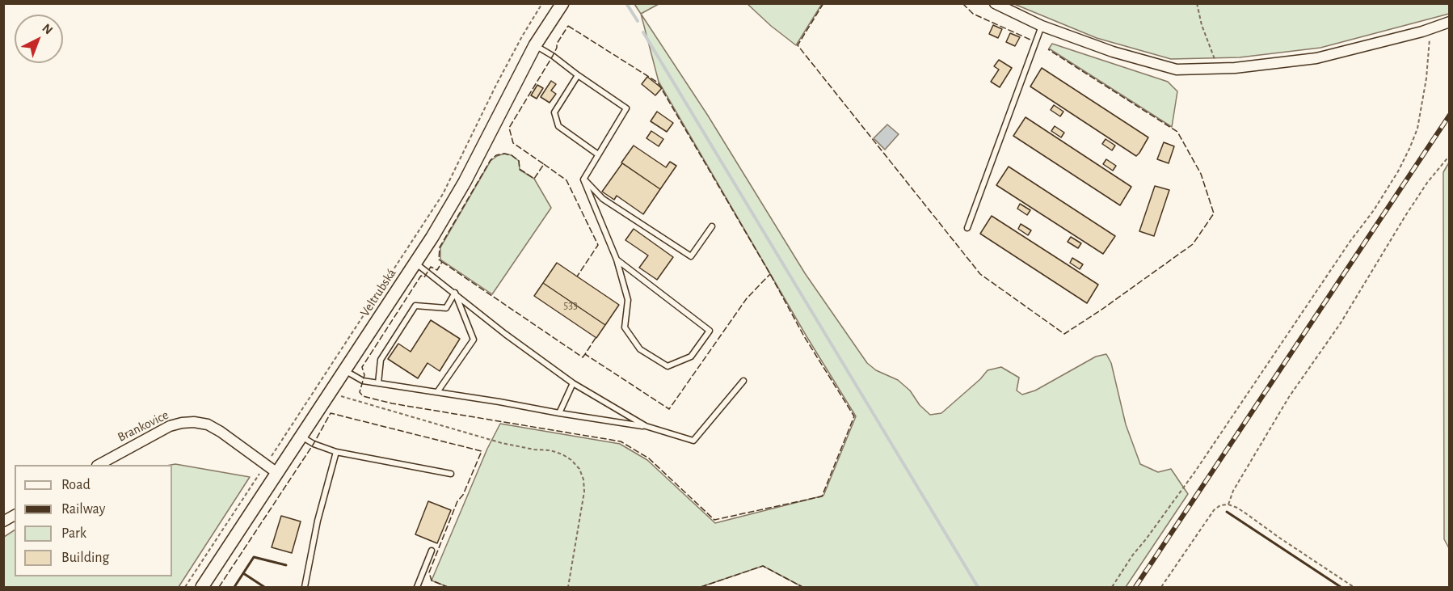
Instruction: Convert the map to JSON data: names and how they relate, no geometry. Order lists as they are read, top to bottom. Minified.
{"streets":{"street":["Veltrubská","Brankovice"]},"crossings":[["Veltrubská","Brankovice"]],"house_numbers":["533"],"legend":["Road","Railway","Park","Building"],"north":"top right"}
